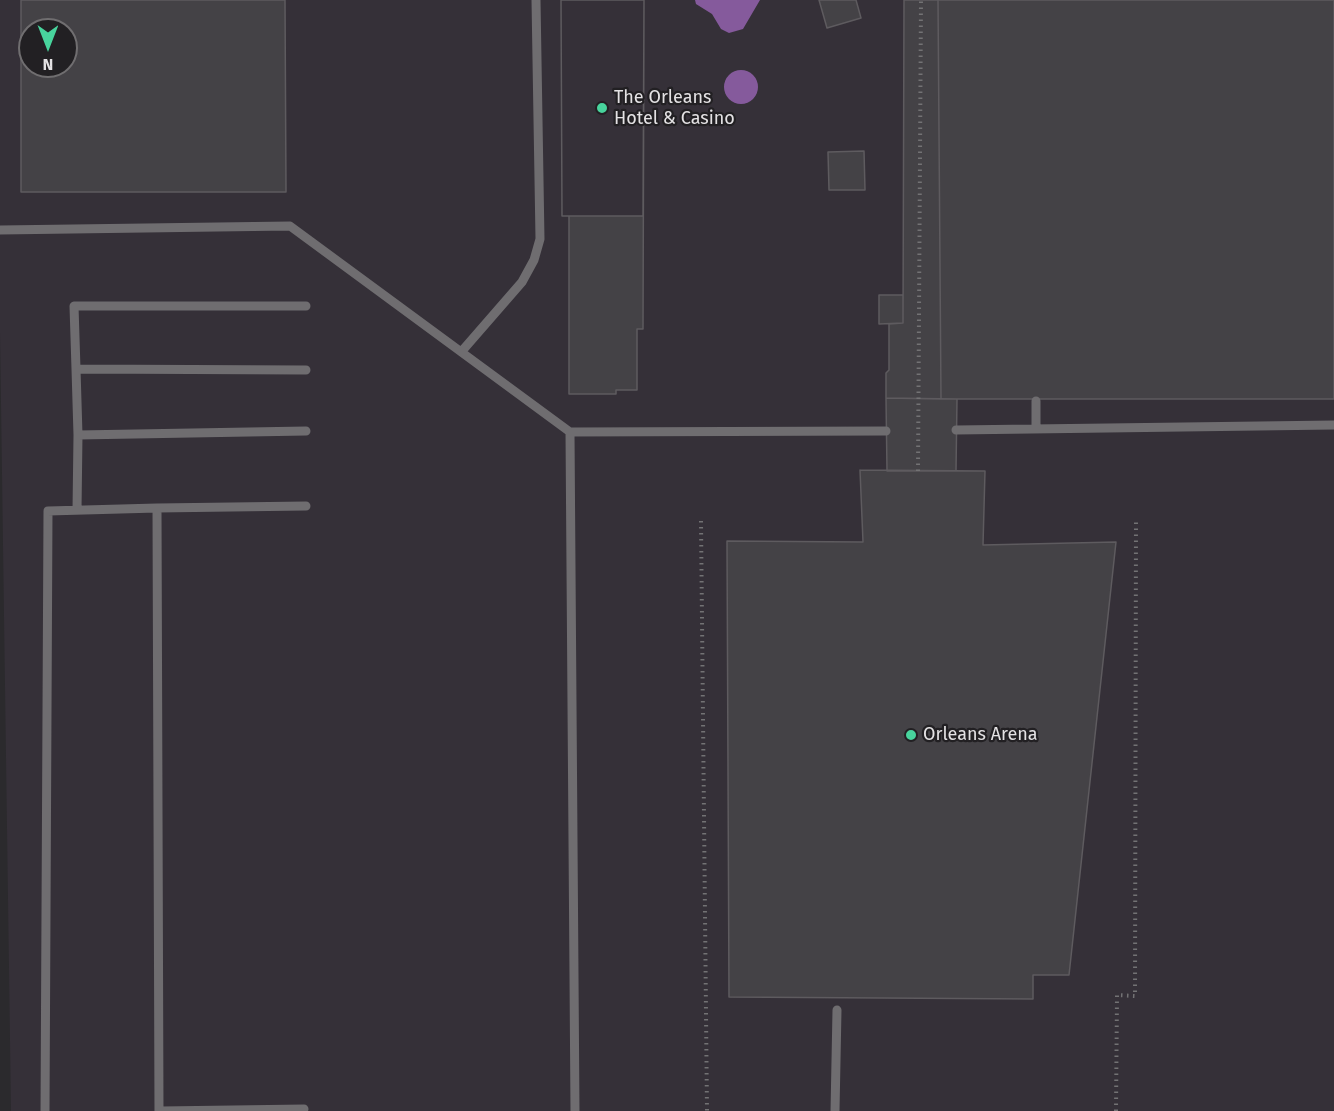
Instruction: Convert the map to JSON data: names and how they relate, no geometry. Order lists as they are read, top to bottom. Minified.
{"places":["The Orleans Hotel & Casino","Orleans Arena"],"north":"bottom"}
